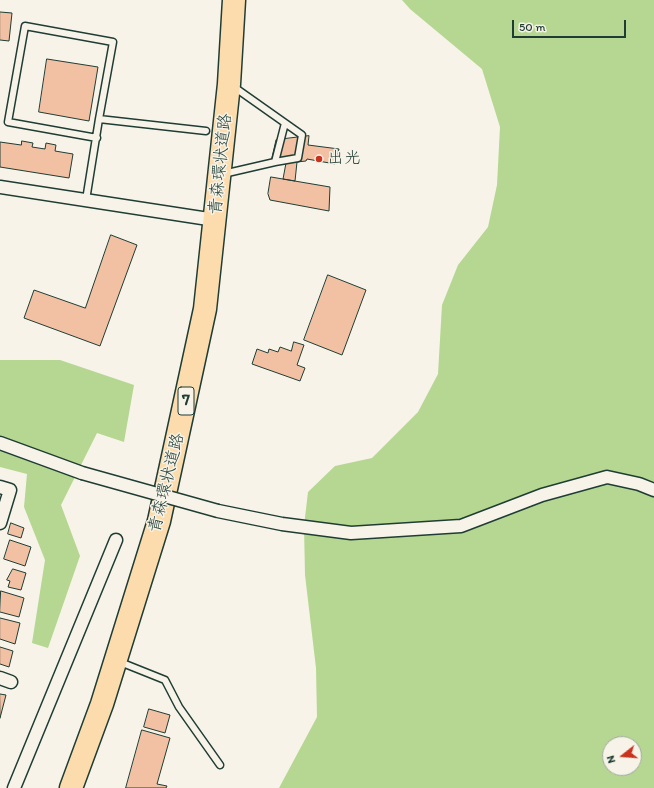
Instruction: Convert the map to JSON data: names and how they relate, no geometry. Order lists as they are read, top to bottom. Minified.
{"streets":{"highway":["青森環状道路","7"]},"crossings":[["青森環状道路","7"]],"places":["出光"],"scale_bar":"50 m","north":"left"}
